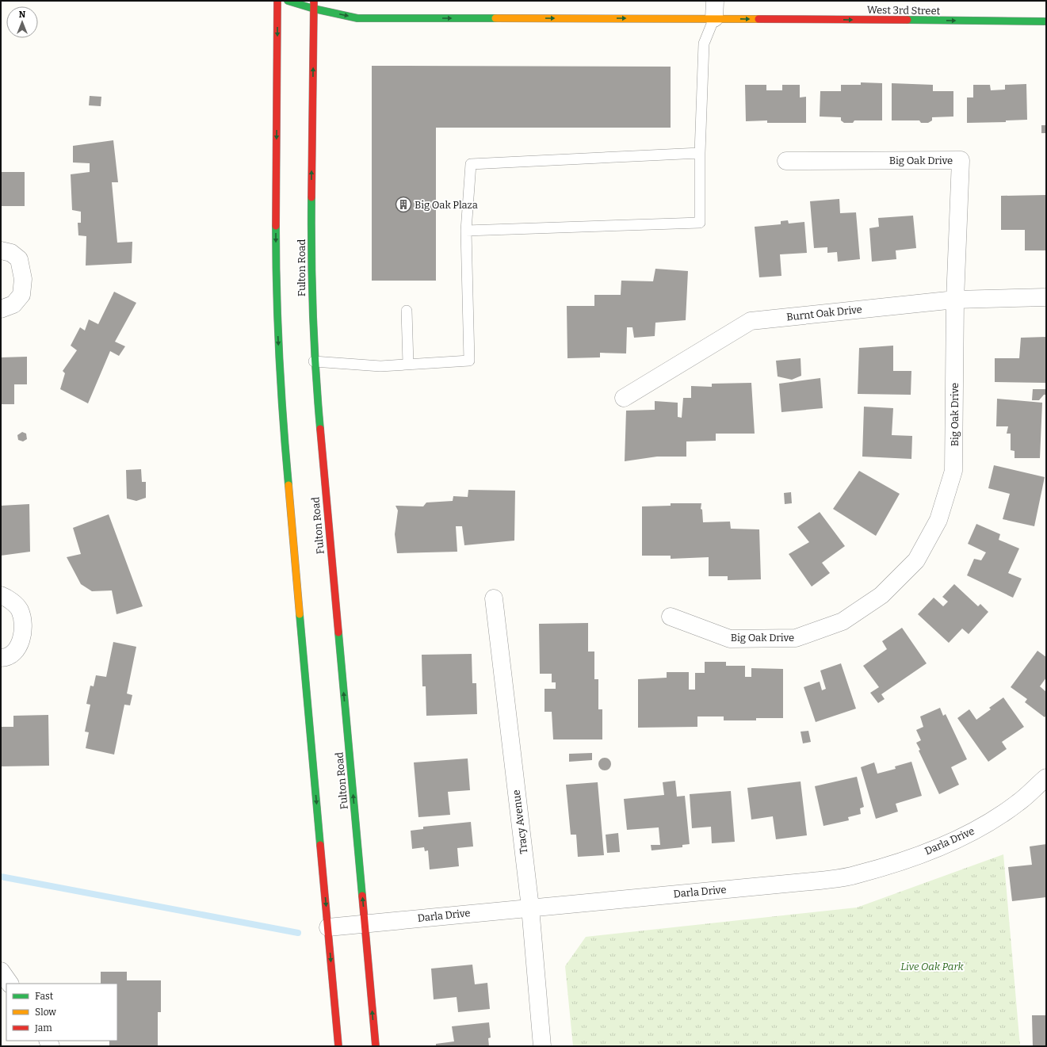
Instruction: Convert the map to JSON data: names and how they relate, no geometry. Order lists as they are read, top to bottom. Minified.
{"streets":{"main road":["West 3rd Street","Fulton Road"],"street":["Big Oak Drive","Burnt Oak Drive","Tracy Avenue","Darla Drive"]},"crossings":[["West 3rd Street","Fulton Road"],["Big Oak Drive","Burnt Oak Drive"],["Fulton Road","Darla Drive"],["Tracy Avenue","Darla Drive"]],"one_way":["West 3rd Street"],"parks":["Live Oak Park"],"places":{"building":["Big Oak Plaza"]},"legend":["Fast","Slow","Jam"],"north":"top"}
